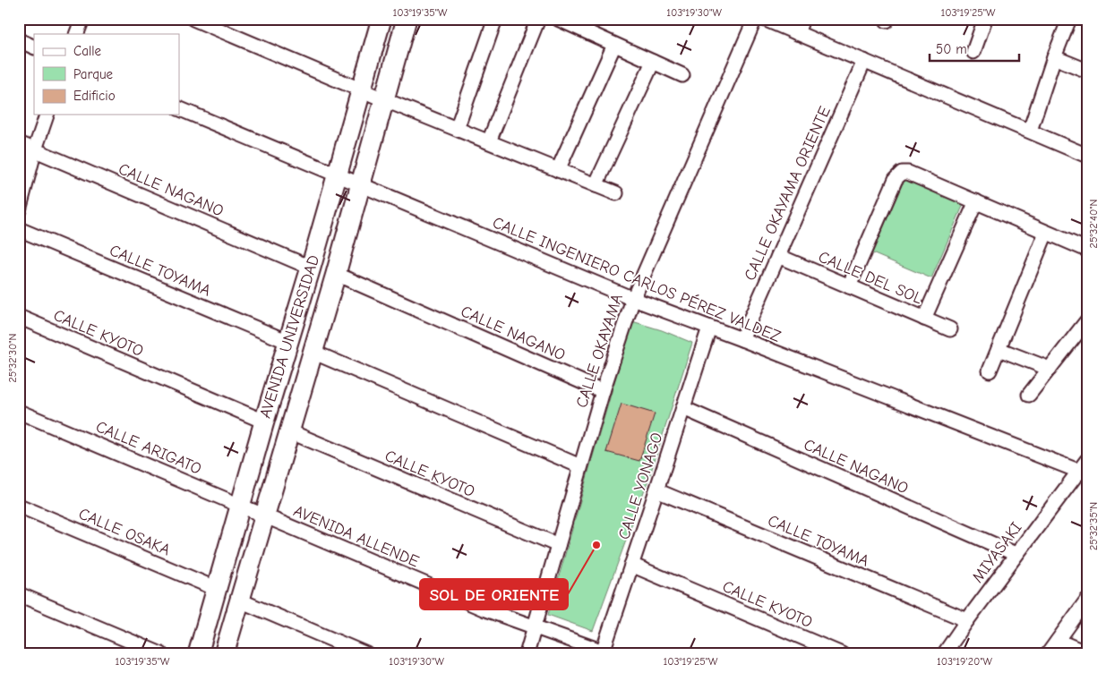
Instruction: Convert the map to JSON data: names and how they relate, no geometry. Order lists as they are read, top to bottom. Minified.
{"streets":{"main road":["AVENIDA UNIVERSIDAD"],"street":["CALLE NAGANO","CALLE OKAYAMA ORIENTE","CALLE TOYAMA","CALLE DEL SOL","CALLE INGENIERO CARLOS PÉREZ VALDEZ","CALLE KYOTO","CALLE OKAYAMA","CALLE ARIGATO","CALLE YONAGO","CALLE OSAKA","AVENIDA ALLENDE","MIYASAKI"]},"crossings":[["CALLE NAGANO","AVENIDA UNIVERSIDAD"],["CALLE NAGANO","CALLE OKAYAMA"],["CALLE NAGANO","CALLE YONAGO"],["CALLE NAGANO","MIYASAKI"],["CALLE OKAYAMA ORIENTE","CALLE DEL SOL"],["CALLE OKAYAMA ORIENTE","CALLE INGENIERO CARLOS PÉREZ VALDEZ"],["CALLE TOYAMA","AVENIDA UNIVERSIDAD"],["CALLE TOYAMA","CALLE YONAGO"],["CALLE TOYAMA","MIYASAKI"],["CALLE INGENIERO CARLOS PÉREZ VALDEZ","AVENIDA UNIVERSIDAD"],["CALLE INGENIERO CARLOS PÉREZ VALDEZ","CALLE OKAYAMA"],["CALLE INGENIERO CARLOS PÉREZ VALDEZ","CALLE YONAGO"],["CALLE INGENIERO CARLOS PÉREZ VALDEZ","MIYASAKI"],["CALLE KYOTO","AVENIDA UNIVERSIDAD"],["CALLE KYOTO","CALLE OKAYAMA"],["CALLE KYOTO","CALLE YONAGO"],["AVENIDA UNIVERSIDAD","CALLE ARIGATO"],["AVENIDA UNIVERSIDAD","CALLE OSAKA"],["AVENIDA UNIVERSIDAD","AVENIDA ALLENDE"],["CALLE OKAYAMA","AVENIDA ALLENDE"],["CALLE ARIGATO","AVENIDA ALLENDE"],["CALLE YONAGO","AVENIDA ALLENDE"]],"places":["SOL DE ORIENTE"],"legend":["Calle","Parque","Edificio"],"scale_bar":"50 m","coordinates":["103°19'35\"W","103°19'30\"W","103°19'25\"W","25°32'40\"N","25°32'30\"N","25°32'35\"N","103°19'20\"W"]}
